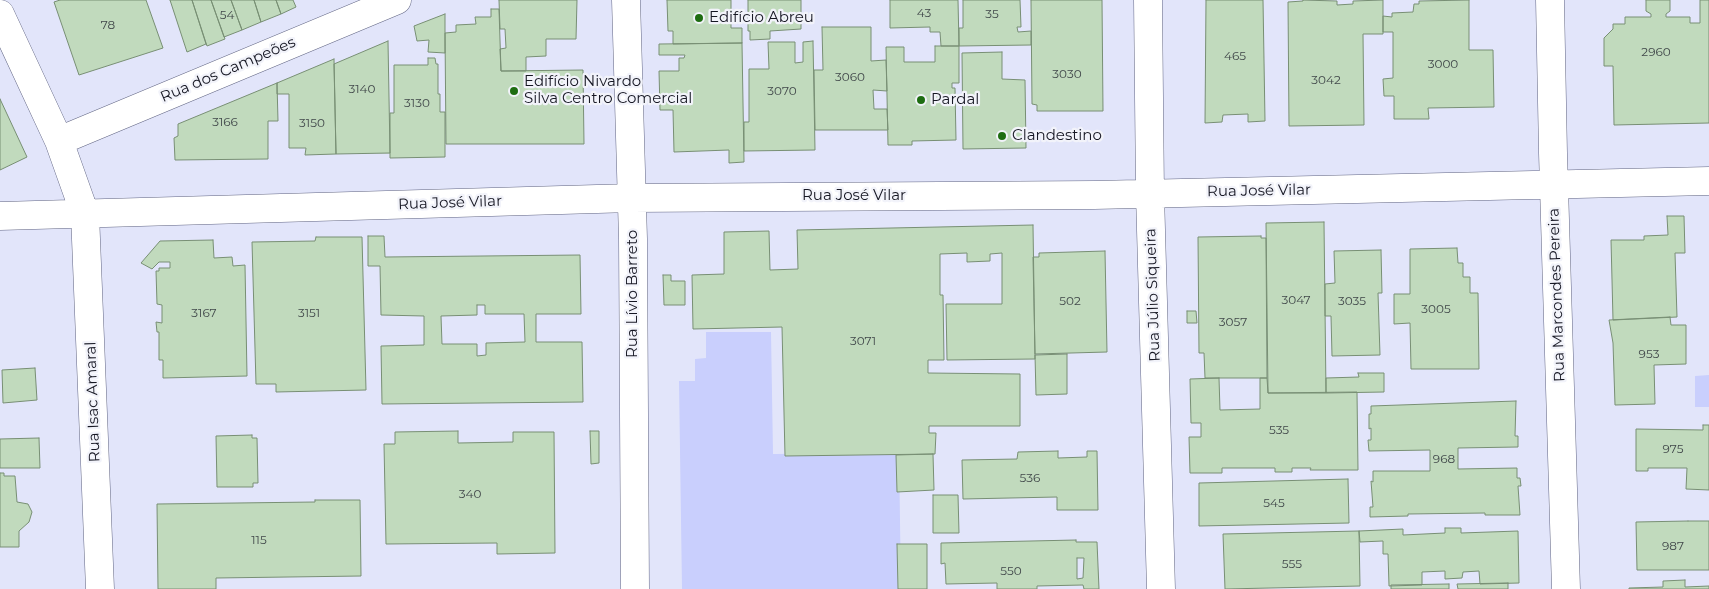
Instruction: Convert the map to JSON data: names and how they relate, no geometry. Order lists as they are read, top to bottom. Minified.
{"streets":{"street":["Rua dos Campeões","Rua José Vilar","Rua Lívio Barreto","Rua Júlio Siqueira","Rua Marcondes Pereira","Rua Isac Amaral"]},"crossings":[["Rua dos Campeões","Rua Isac Amaral"],["Rua José Vilar","Rua Lívio Barreto"],["Rua José Vilar","Rua Júlio Siqueira"],["Rua José Vilar","Rua Marcondes Pereira"],["Rua José Vilar","Rua Isac Amaral"]],"places":["Edifício Abreu","Edifício Nivardo Silva Centro Comercial","Pardal","Clandestino"],"house_numbers":["43","35","54","78","2960","465","3000","3030","3060","3042","3140","3070","3130","3166","3150","3047","502","3035","3005","3167","3151","3057","3071","953","535","975","968","536","340","545","115","987","555","550"]}
